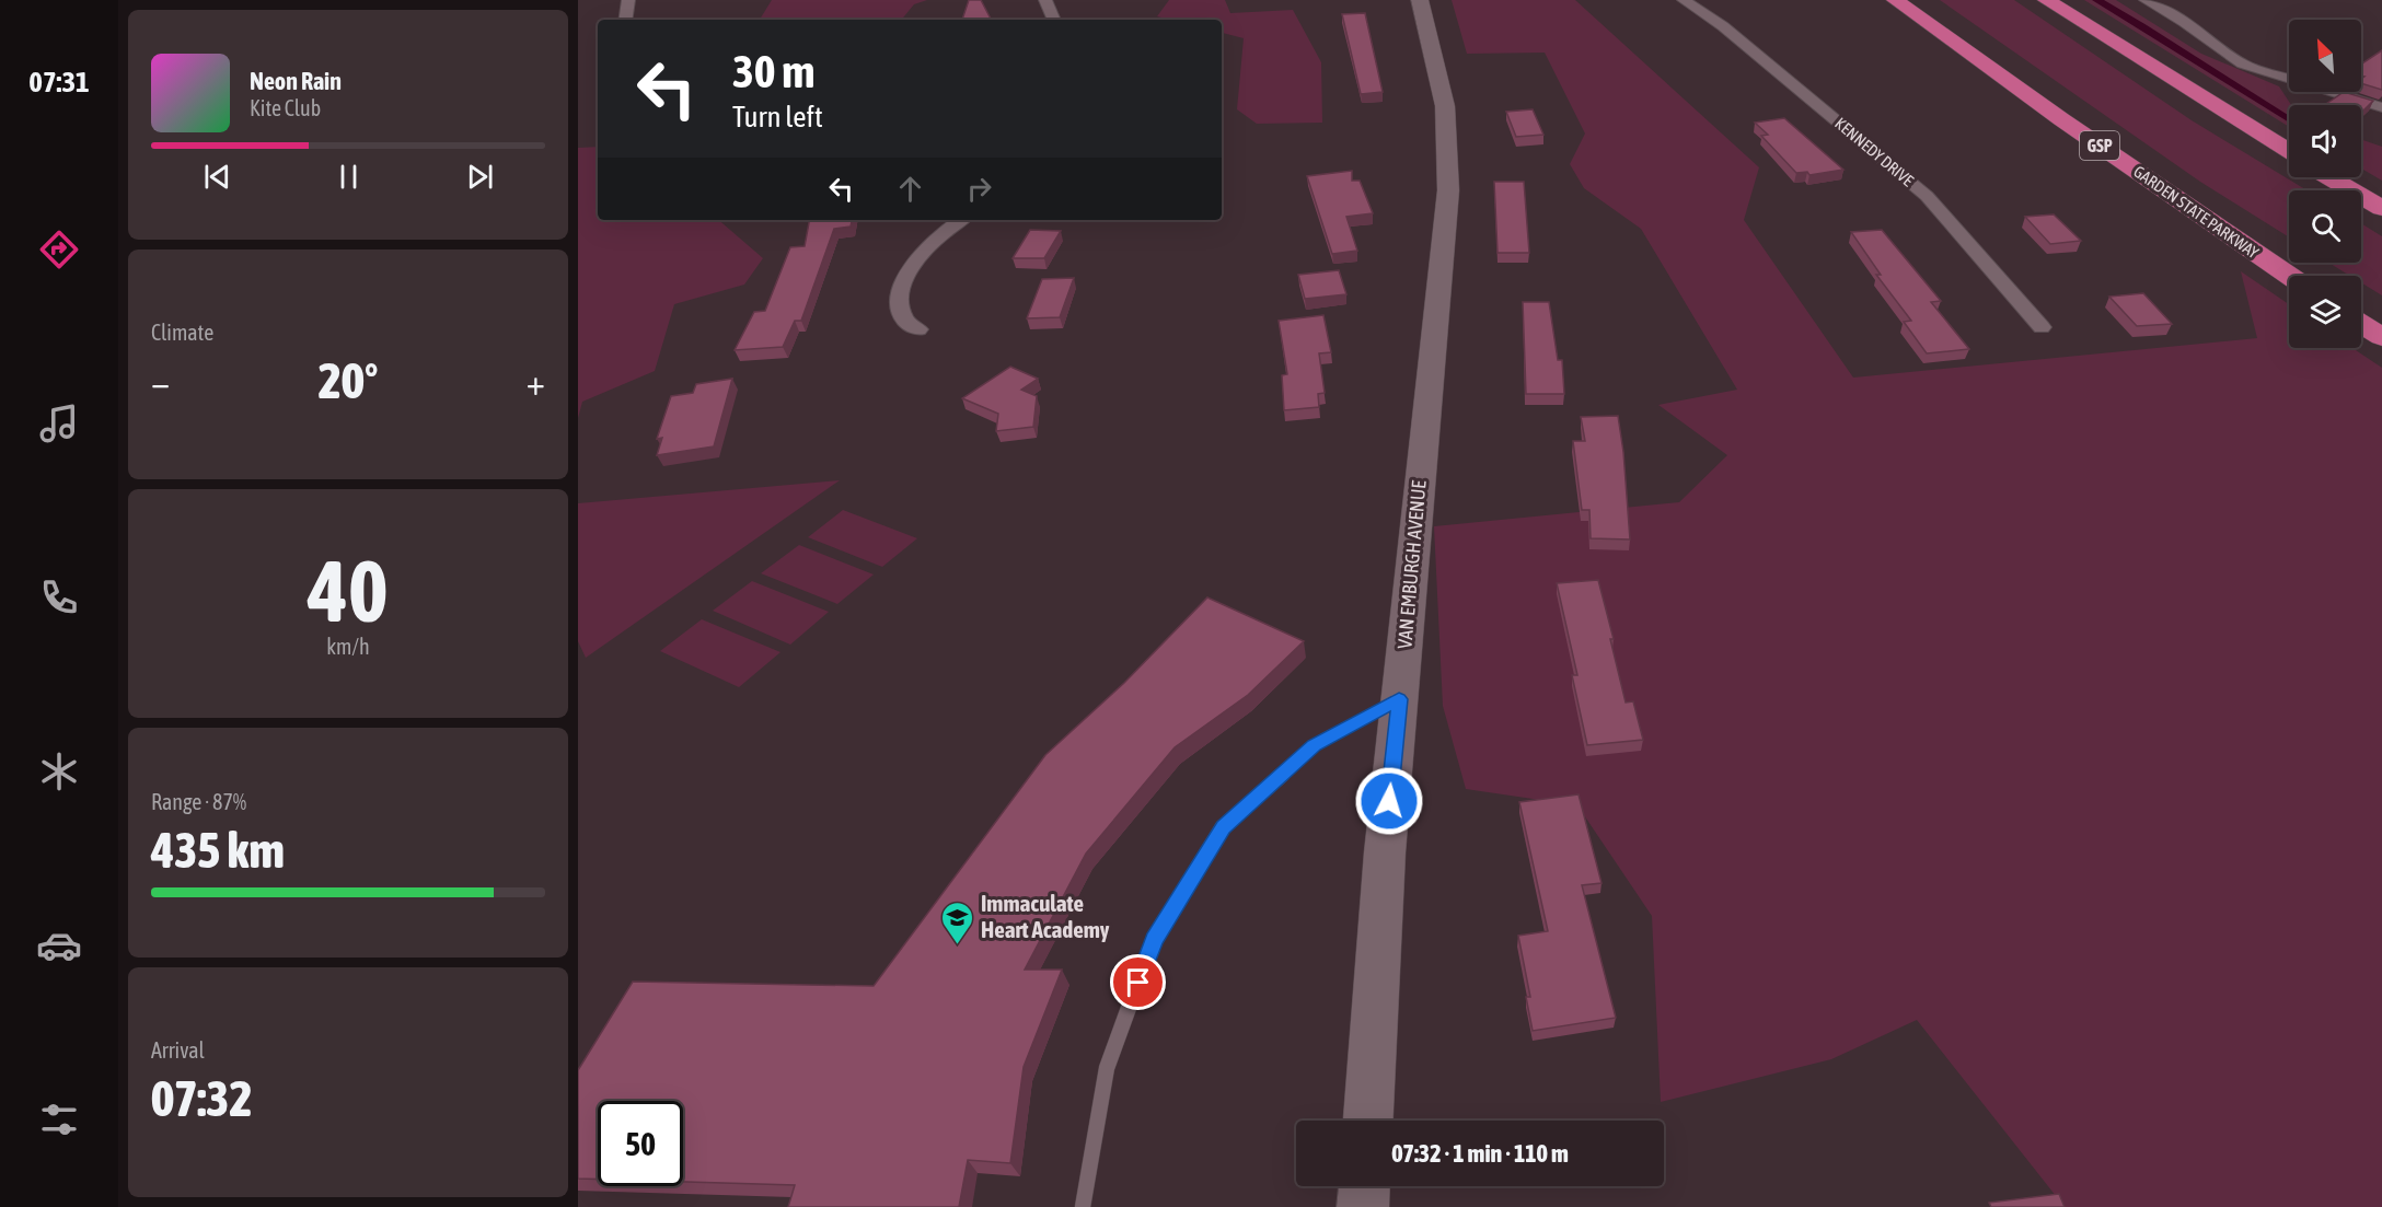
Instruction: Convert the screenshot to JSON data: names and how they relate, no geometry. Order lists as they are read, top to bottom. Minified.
{"streets":{"highway":["GSP","GARDEN STATE PARKWAY"],"main road":["VAN EMBURGH AVENUE"],"street":["KENNEDY DRIVE"]},"places":{"school or university":["Immaculate Heart Academy"]},"north":"top left","page":{"tabs":"07:31","turn":["30 m","Turn left"],"song":["Neon Rain","Kite Club"],"tile":["Climate",["40","km/h"],["Range · 87%","435 km"],["Arrival","07:32"]],"heat":["−","20°","+"],"limit":"50","trip":"07:32 · 1 min · 110 m"}}
